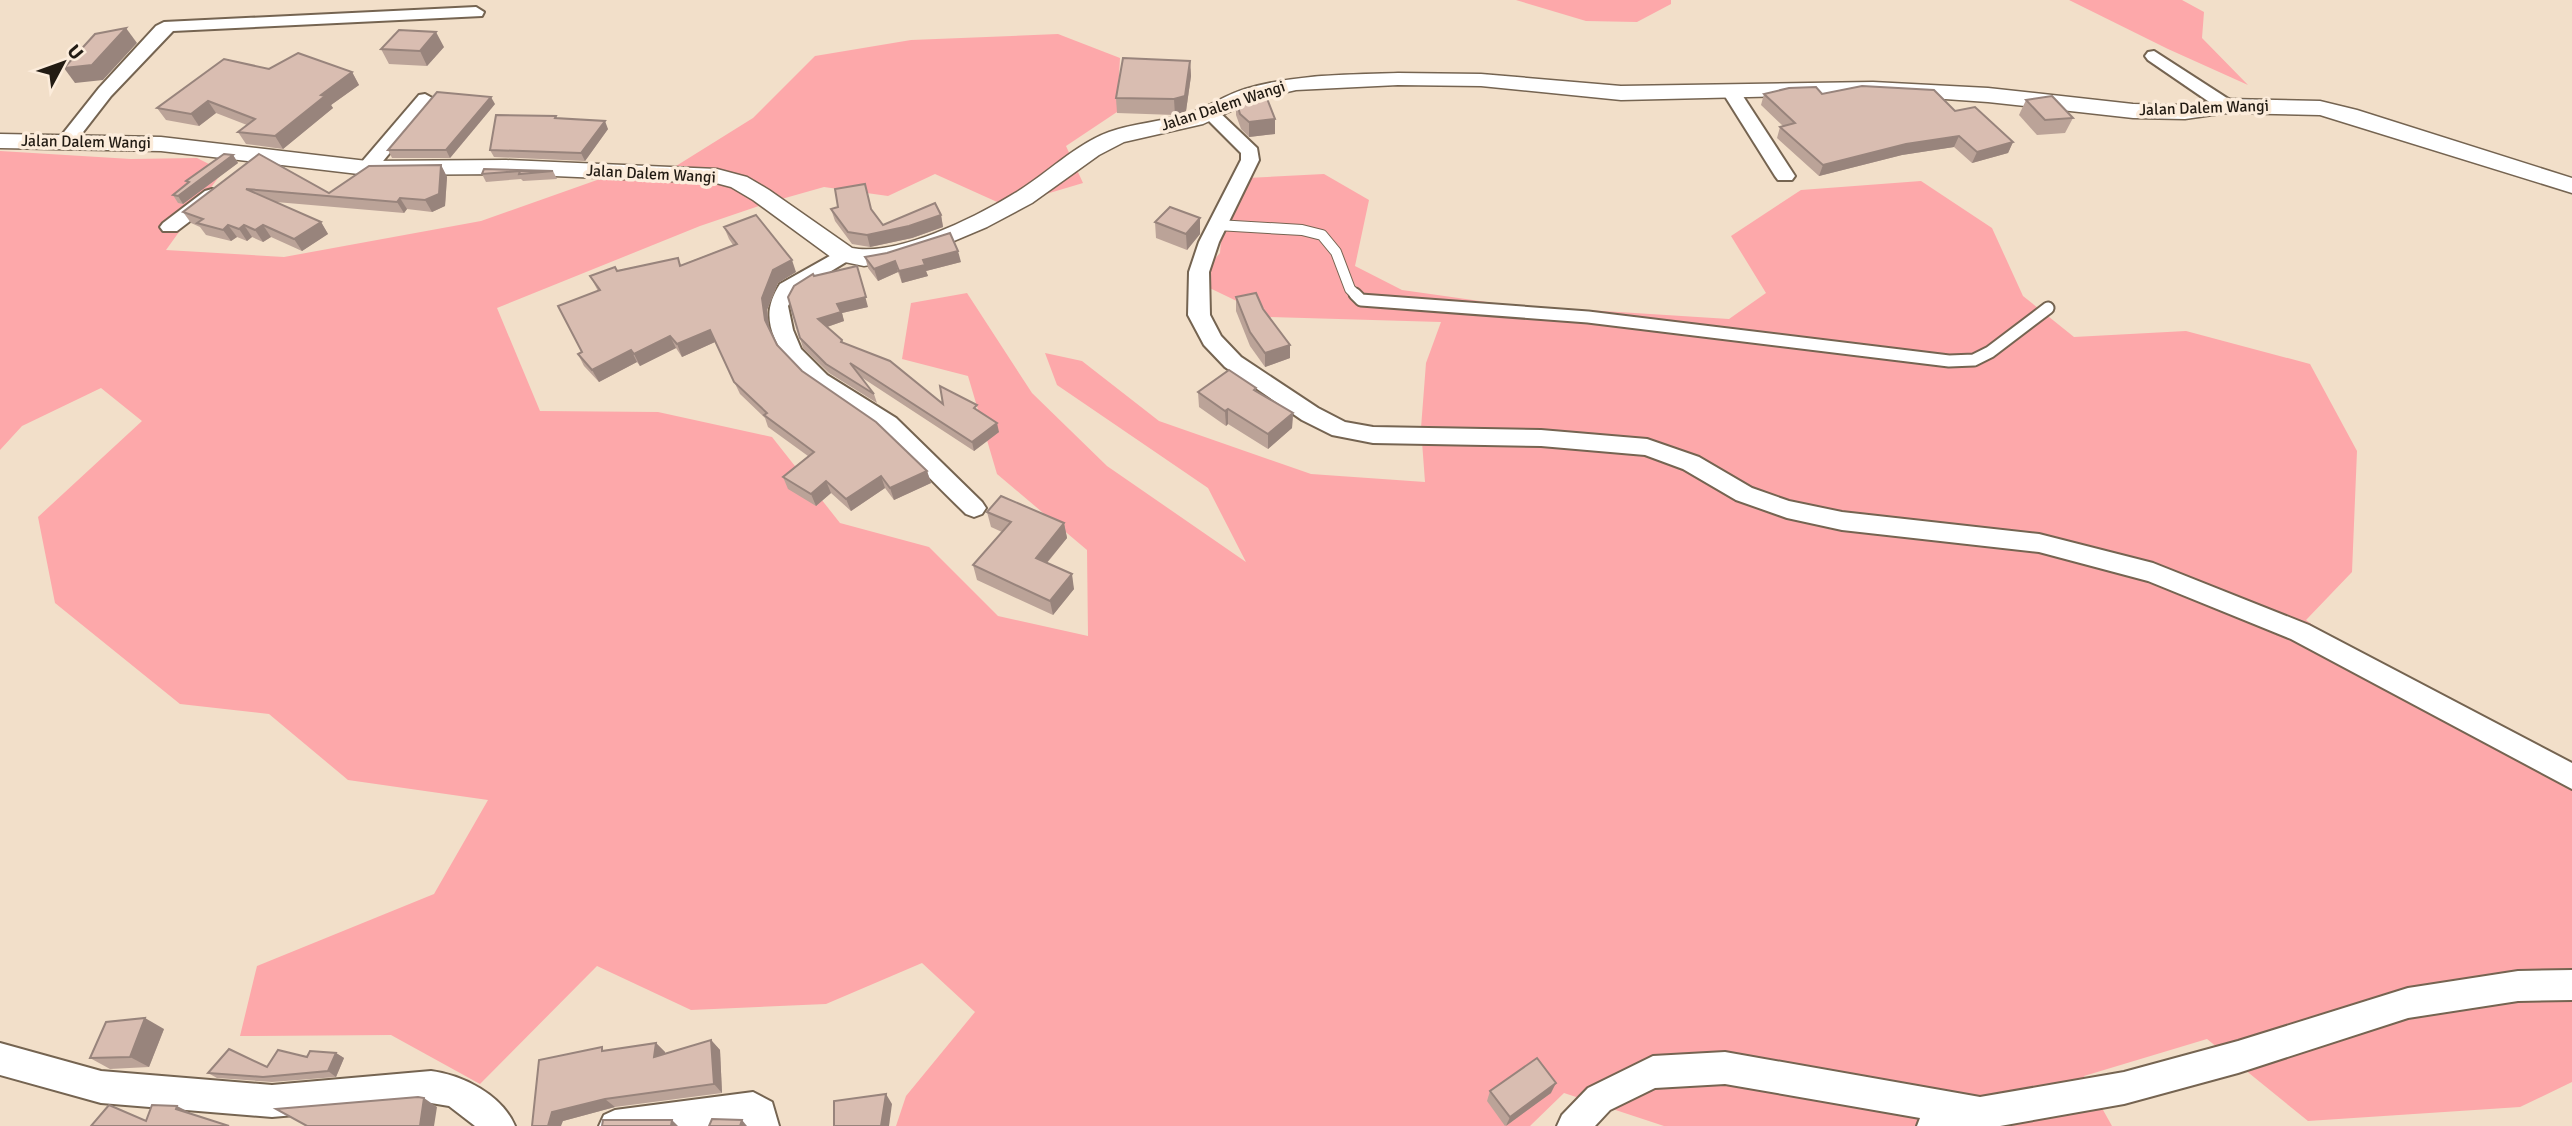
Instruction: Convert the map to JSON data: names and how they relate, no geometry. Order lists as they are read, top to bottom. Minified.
{"streets":{"street":["Jalan Dalem Wangi"]},"north":"top right"}
